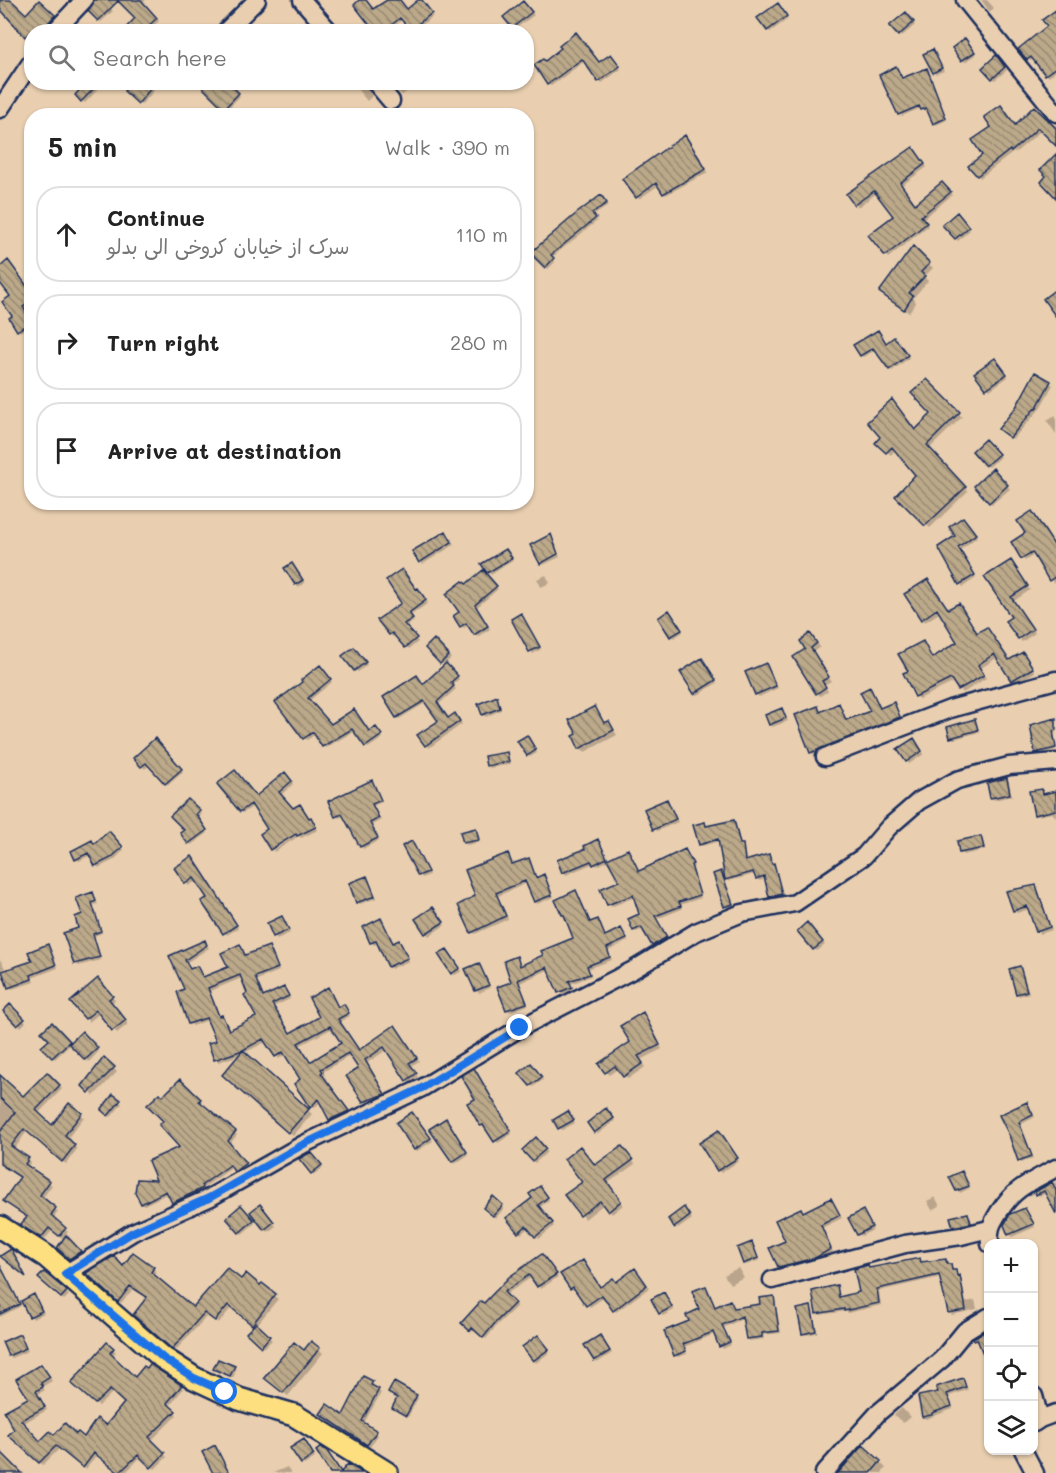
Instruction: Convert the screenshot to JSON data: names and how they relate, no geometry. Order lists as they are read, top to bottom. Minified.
{"page":{"search":"Search here","heading":["5 min","Walk · 390 m"],"list":[["Continue","سرک از خیابان کروخی الی بدلو","110 m"],["Turn right","280 m"],"Arrive at destination"],"map_buttons":["+","−"]}}
